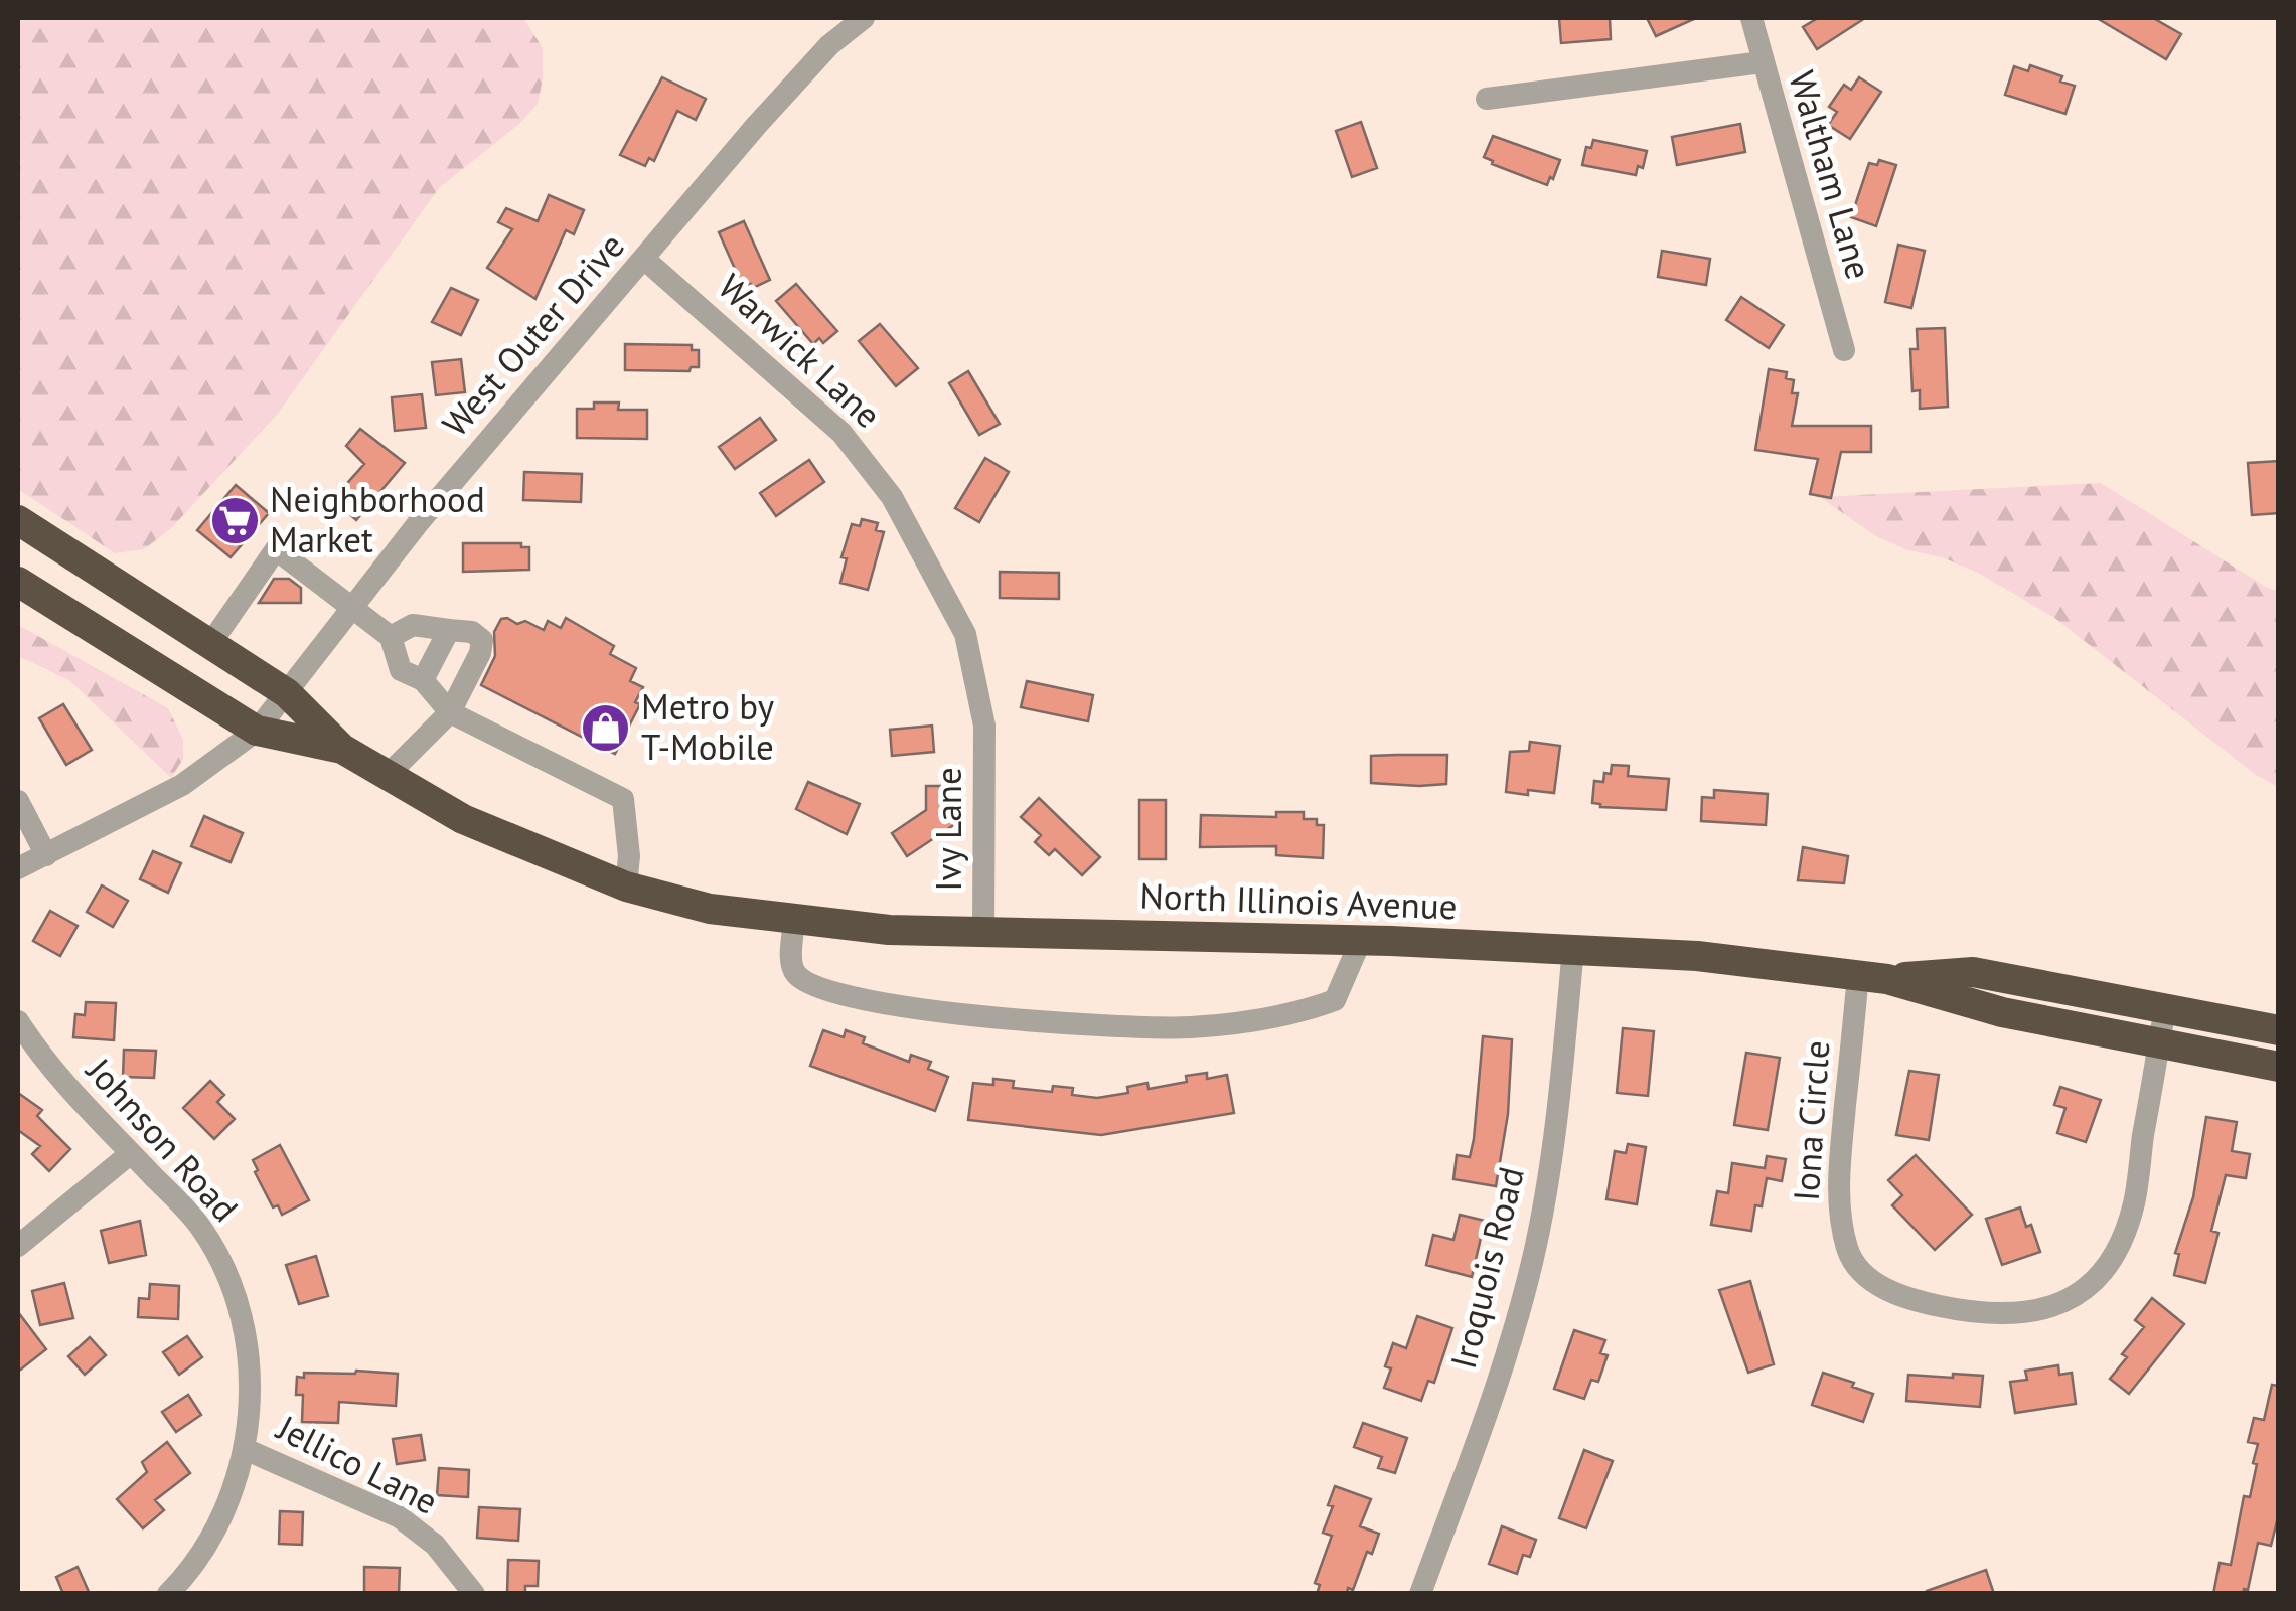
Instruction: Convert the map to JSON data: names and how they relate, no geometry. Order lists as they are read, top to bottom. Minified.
{"streets":{"highway":["North Illinois Avenue"],"street":["Waltham Lane","West Outer Drive","Warwick Lane","Ivy Lane","Iona Circle","Johnson Road","Iroquois Road","Jellico Lane"]},"crossings":[["West Outer Drive","Warwick Lane"],["Warwick Lane","Ivy Lane"],["Ivy Lane","North Illinois Avenue"],["North Illinois Avenue","Iona Circle"],["North Illinois Avenue","Iroquois Road"],["Johnson Road","Jellico Lane"]],"places":{"supermarket":["Neighborhood Market"],"shop":["Metro by T-Mobile"]}}
